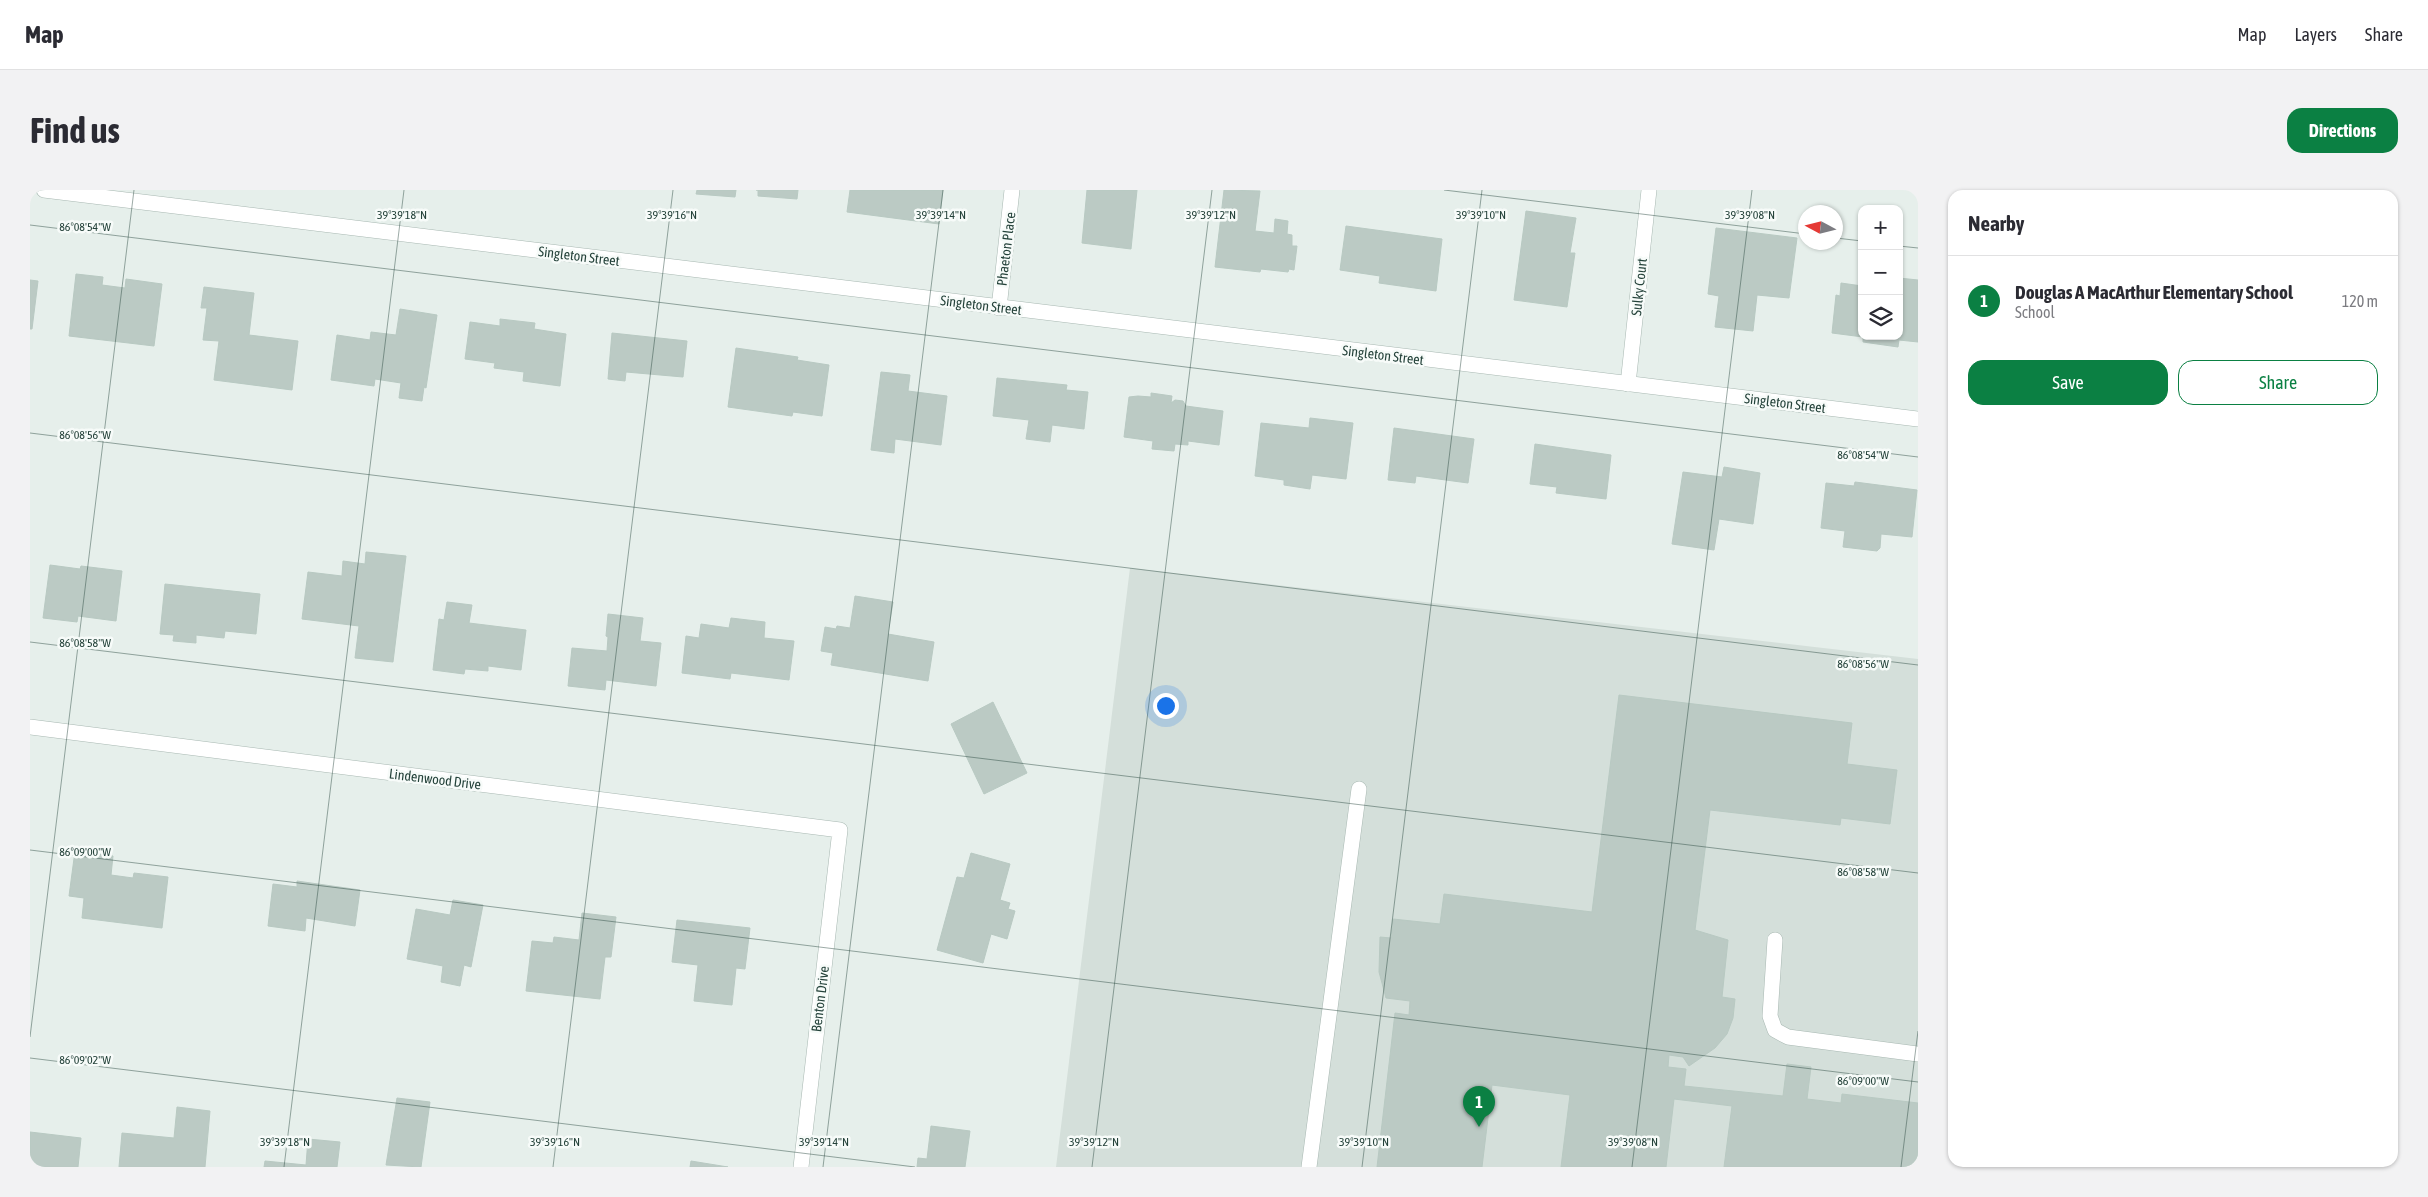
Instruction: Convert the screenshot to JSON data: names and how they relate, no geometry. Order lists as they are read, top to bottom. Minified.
{"streets":{"street":["Phaeton Place","Singleton Street","Sulky Court","Lindenwood Drive","Benton Drive"]},"crossings":[["Phaeton Place","Singleton Street"],["Singleton Street","Sulky Court"],["Lindenwood Drive","Benton Drive"]],"north":"left","page":{"header":"Map","nav":["Map","Layers","Share"],"buttons":["Directions",["Save","Share"]],"title":"Find us","heading":"Nearby","map_buttons":["+","−"],"list":[{"mark":"1","name":"Douglas A MacArthur Elementary School","note":"School","value":"120 m"}],"pins":"1"},"coordinates":["39°39'18\"N","39°39'16\"N","39°39'14\"N","39°39'12\"N","39°39'10\"N","39°39'08\"N","86°08'54\"W","86°08'56\"W","86°08'58\"W","86°09'00\"W","86°09'02\"W"]}
